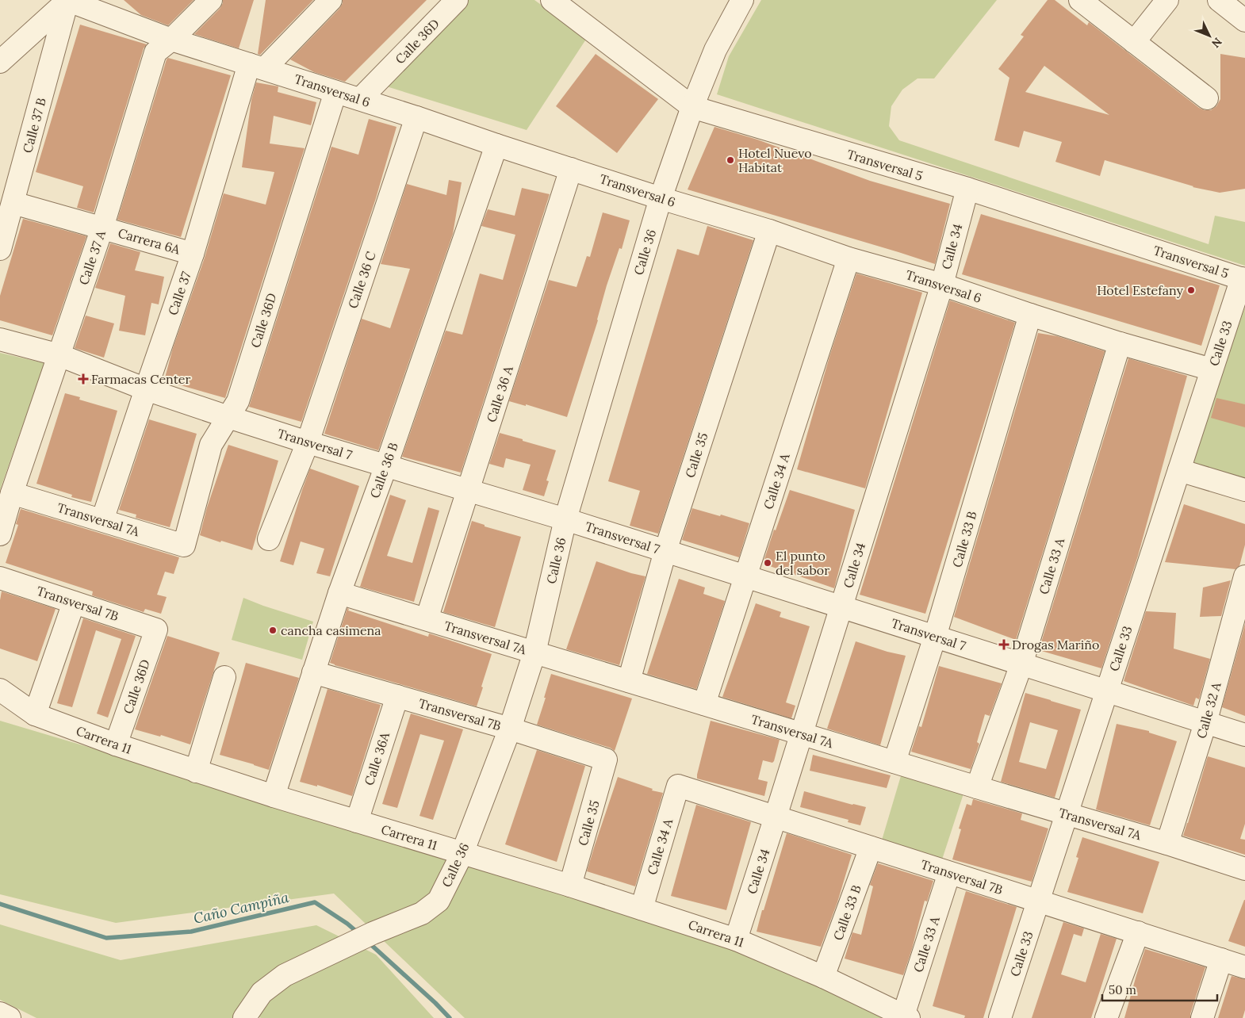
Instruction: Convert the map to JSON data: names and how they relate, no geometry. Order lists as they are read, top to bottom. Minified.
{"streets":{"street":["Calle 36D","Transversal 6","Calle 37 B","Transversal 5","Carrera 6A","Calle 34","Calle 36","Calle 37 A","Calle 36 C","Calle 37","Calle 33","Calle 36 A","Transversal 7","Calle 35","Calle 36 B","Calle 34 A","Transversal 7A","Calle 33 B","Calle 33 A","Transversal 7B","Calle 32 A","Carrera 11","Calle 36A"]},"crossings":[["Calle 36D","Transversal 6"],["Calle 36D","Transversal 7"],["Calle 36D","Transversal 7A"],["Calle 36D","Transversal 7B"],["Calle 36D","Carrera 11"],["Transversal 6","Calle 37 B"],["Transversal 6","Calle 34"],["Transversal 6","Calle 36"],["Transversal 6","Calle 37 A"],["Transversal 6","Calle 36 C"],["Transversal 6","Calle 37"],["Transversal 6","Calle 33"],["Transversal 6","Calle 36 A"],["Transversal 6","Calle 35"],["Transversal 6","Calle 36 B"],["Transversal 6","Calle 34 A"],["Transversal 6","Calle 33 B"],["Transversal 6","Calle 33 A"],["Calle 37 B","Carrera 6A"],["Transversal 5","Calle 34"],["Transversal 5","Calle 36"],["Transversal 5","Calle 33"],["Carrera 6A","Calle 37 A"],["Carrera 6A","Calle 37"],["Calle 34","Transversal 7"],["Calle 34","Transversal 7A"],["Calle 34","Transversal 7B"],["Calle 34","Carrera 11"],["Calle 36","Transversal 7"],["Calle 36","Transversal 7A"],["Calle 36","Transversal 7B"],["Calle 36","Carrera 11"],["Calle 37 A","Transversal 7"],["Calle 37 A","Transversal 7A"],["Calle 36 C","Transversal 7"],["Calle 37","Transversal 7"],["Calle 37","Transversal 7A"],["Calle 33","Transversal 7"],["Calle 33","Transversal 7A"],["Calle 33","Transversal 7B"],["Calle 36 A","Transversal 7"],["Calle 36 A","Transversal 7A"],["Transversal 7","Calle 35"],["Transversal 7","Calle 36 B"],["Transversal 7","Calle 34 A"],["Transversal 7","Calle 33 B"],["Transversal 7","Calle 33 A"],["Transversal 7","Calle 32 A"],["Calle 35","Transversal 7A"],["Calle 35","Transversal 7B"],["Calle 35","Carrera 11"],["Calle 36 B","Transversal 7A"],["Calle 36 B","Transversal 7B"],["Calle 36 B","Carrera 11"],["Calle 34 A","Transversal 7A"],["Calle 34 A","Transversal 7B"],["Calle 34 A","Carrera 11"],["Transversal 7A","Calle 33 B"],["Transversal 7A","Calle 33 A"],["Transversal 7A","Calle 32 A"],["Calle 33 B","Transversal 7B"],["Calle 33 B","Carrera 11"],["Calle 33 A","Transversal 7B"],["Calle 33 A","Carrera 11"],["Transversal 7B","Calle 36A"],["Carrera 11","Calle 36A"]],"water":["Caño Campiña"],"places":{"other":["Hotel Nuevo Habitat","Hotel Estefany","El punto del sabor","cancha casimena"],"health":["Farmacas Center","Drogas Mariño"]},"scale_bar":"50 m","north":"bottom right"}
